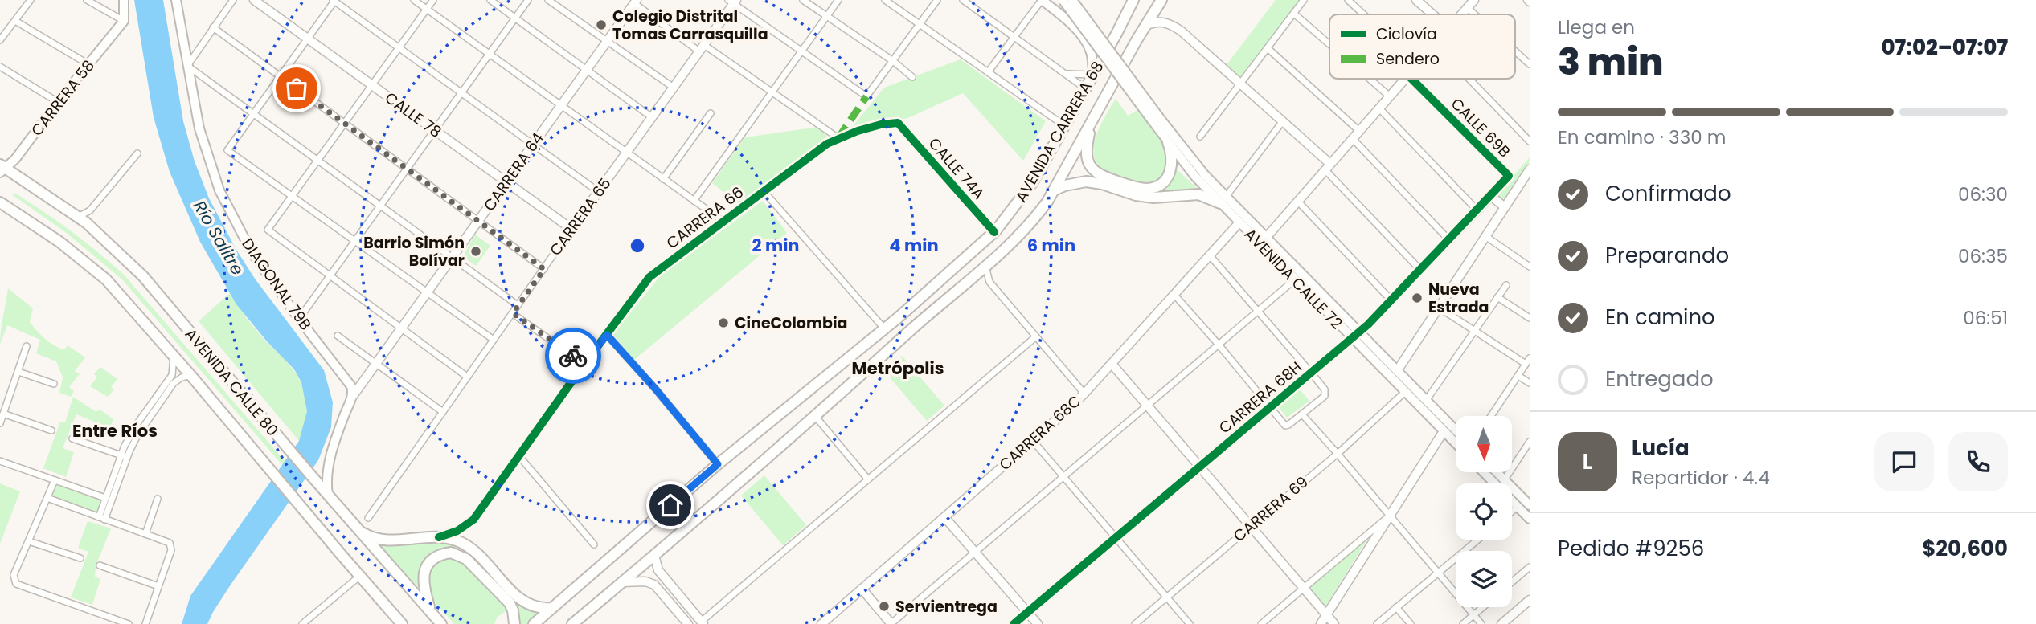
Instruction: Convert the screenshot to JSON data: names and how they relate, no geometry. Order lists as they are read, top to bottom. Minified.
{"streets":{"main road":["CARRERA 58","AVENIDA CARRERA 68","CARRERA 64","AVENIDA CALLE 72","DIAGONAL 79B","AVENIDA CALLE 80"],"street":["CALLE 78","CALLE 69B","CALLE 74A","CARRERA 65","CARRERA 66","CARRERA 68H","CARRERA 68C","CARRERA 69"]},"crossings":[["CARRERA 58","AVENIDA CALLE 80"],["CALLE 78","CARRERA 64"],["CALLE 78","CARRERA 65"],["CALLE 69B","CARRERA 68H"],["AVENIDA CARRERA 68","CALLE 74A"],["CALLE 74A","CARRERA 66"],["CARRERA 64","DIAGONAL 79B"],["CARRERA 64","AVENIDA CALLE 80"],["AVENIDA CALLE 72","CARRERA 68H"],["AVENIDA CALLE 72","CARRERA 68C"],["AVENIDA CALLE 72","CARRERA 69"]],"districts":["Metrópolis","Entre Ríos"],"water":["Río Salitre"],"places":["Colegio Distrital Tomas Carrasquilla","Barrio Simón Bolívar","Nueva Estrada","CineColombia","Servientrega"],"legend":["Ciclovía","Sendero"],"north":"bottom","page":{"heading":["3 min","Llega en","07:02–07:07"],"panel":["Lucía","Repartidor · 4.4","Pedido #9256","$20,600"],"bar":"En camino · 330 m","list":[["Confirmado","06:30"],["Preparando","06:35"],["En camino","06:51"],"Entregado"],"round":"L"},"rings":["2 min","4 min","6 min"]}
